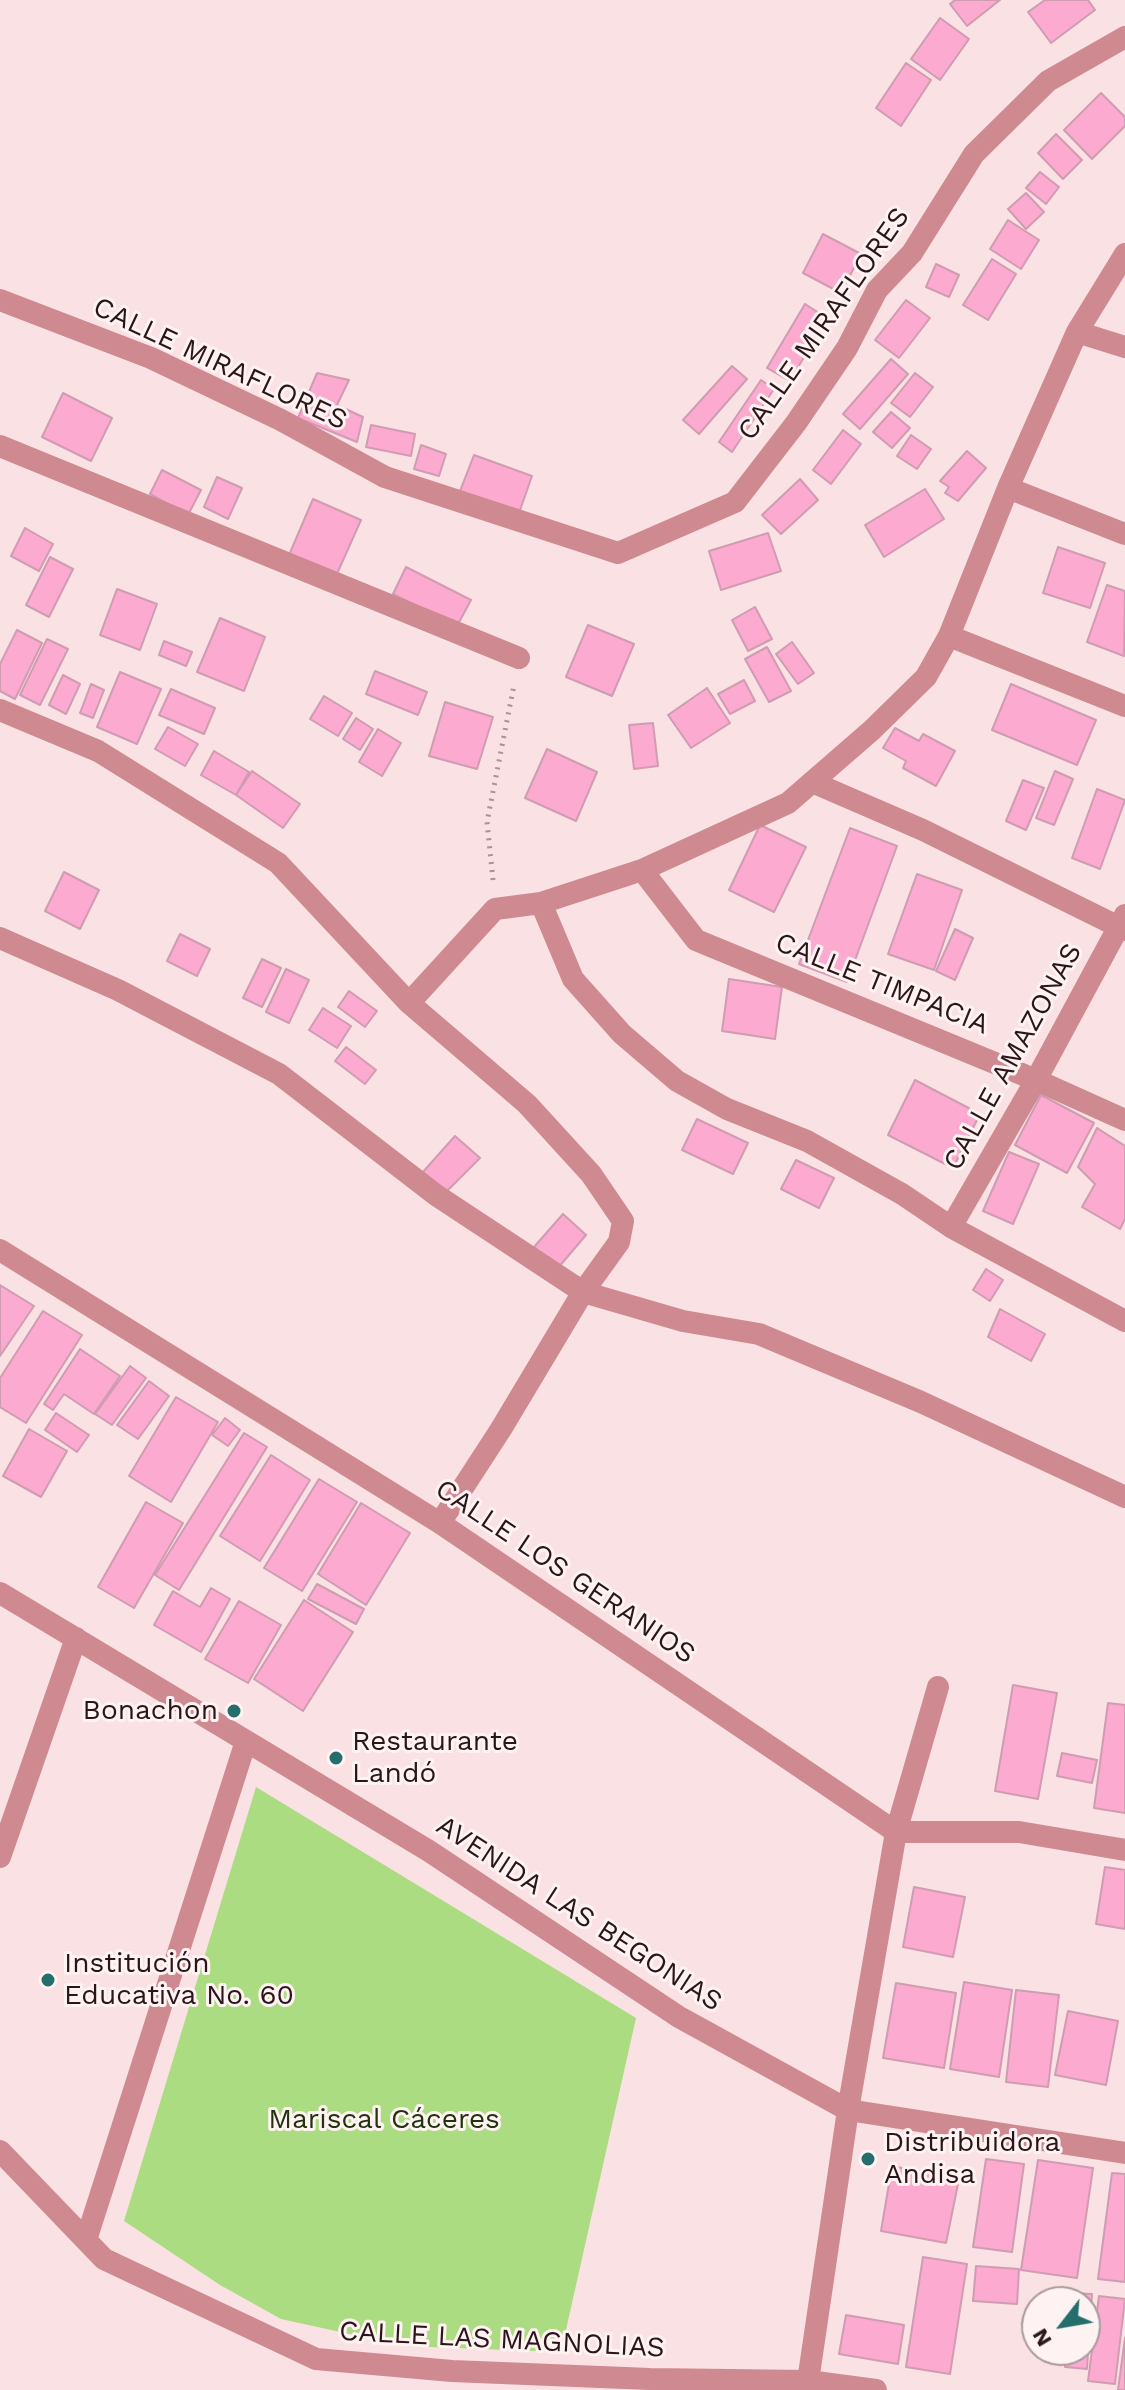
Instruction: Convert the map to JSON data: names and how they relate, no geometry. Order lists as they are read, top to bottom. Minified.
{"streets":{"street":["CALLE MIRAFLORES","CALLE TIMPACIA","CALLE AMAZONAS","CALLE LOS GERANIOS","AVENIDA LAS BEGONIAS","CALLE LAS MAGNOLIAS"]},"crossings":[["CALLE TIMPACIA","CALLE AMAZONAS"]],"parks":["Mariscal Cáceres"],"places":["Bonachon","Restaurante Landó","Institución Educativa No. 60","Distribuidora Andisa"],"north":"bottom left"}
